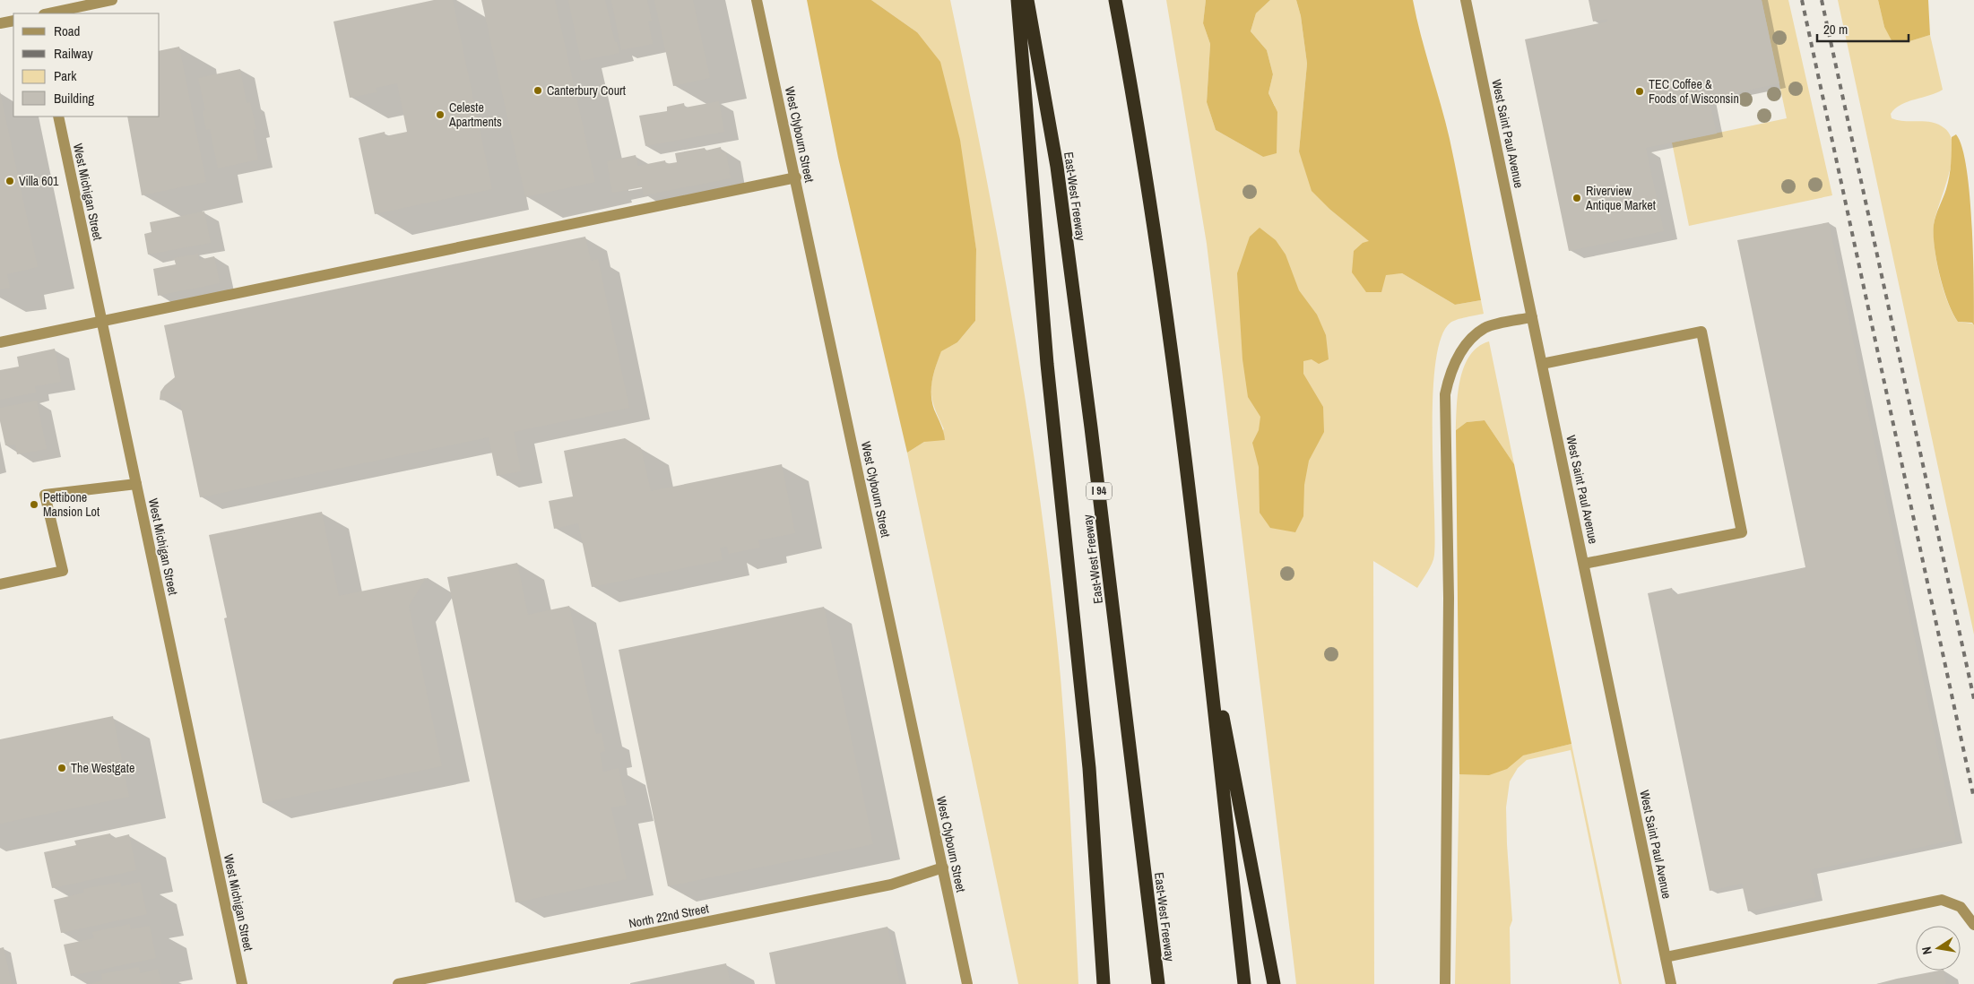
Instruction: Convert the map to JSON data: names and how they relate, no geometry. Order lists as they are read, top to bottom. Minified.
{"streets":{"highway":["East-West Freeway","I 94"],"street":["West Saint Paul Avenue","West Clybourn Street","West Michigan Street","North 22nd Street"]},"crossings":[["West Clybourn Street","North 22nd Street"]],"places":["Canterbury Court","TEC Coffee & Foods of Wisconsin","Celeste Apartments","Villa 601","Riverview Antique Market","Pettibone Mansion Lot","The Westgate"],"legend":["Road","Railway","Park","Building"],"scale_bar":"20 m","north":"left"}
